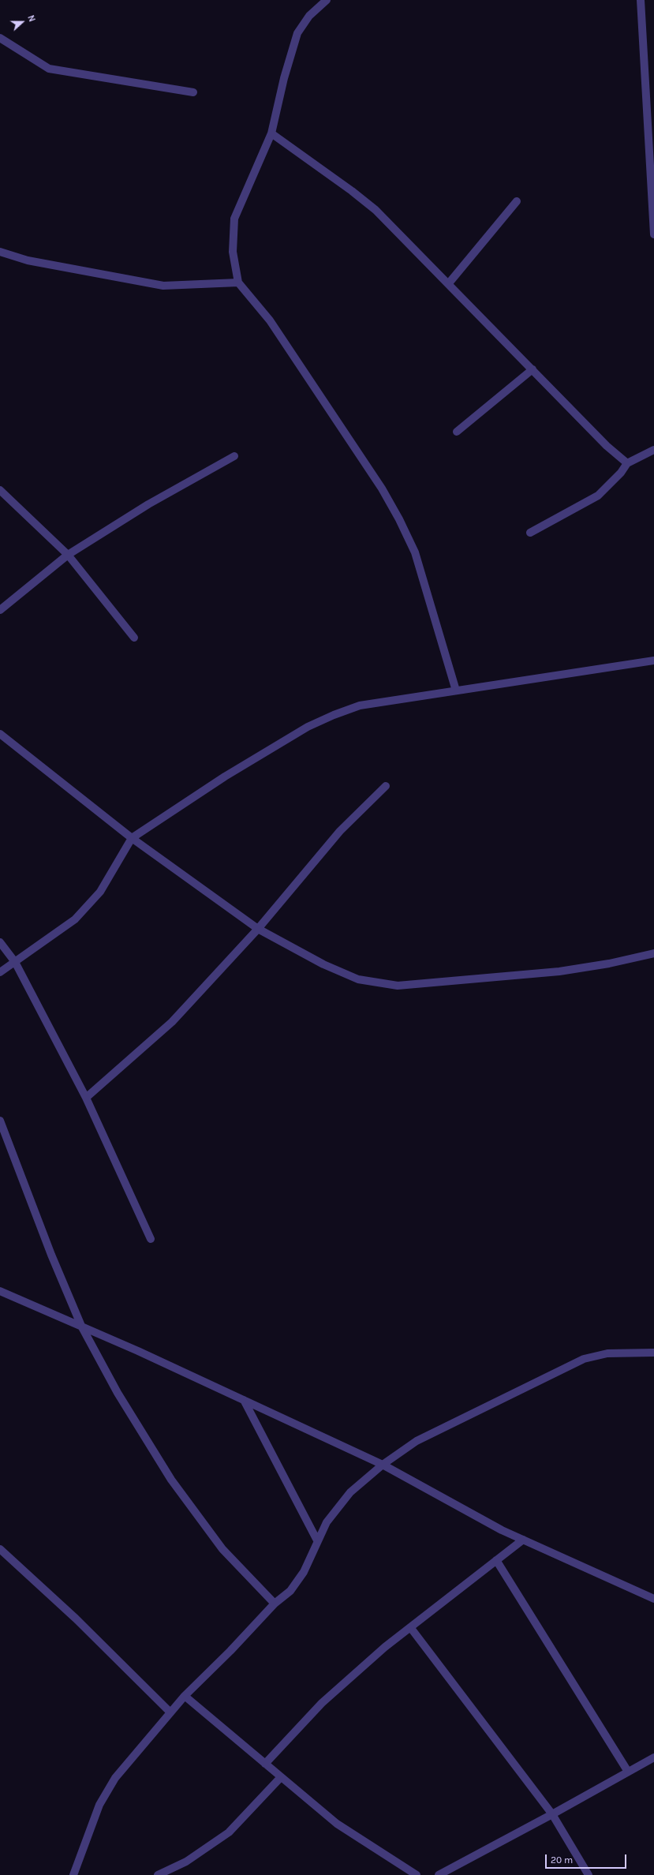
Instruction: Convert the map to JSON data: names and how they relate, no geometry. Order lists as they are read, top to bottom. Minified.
{"scale_bar":"20 m","north":"right"}
